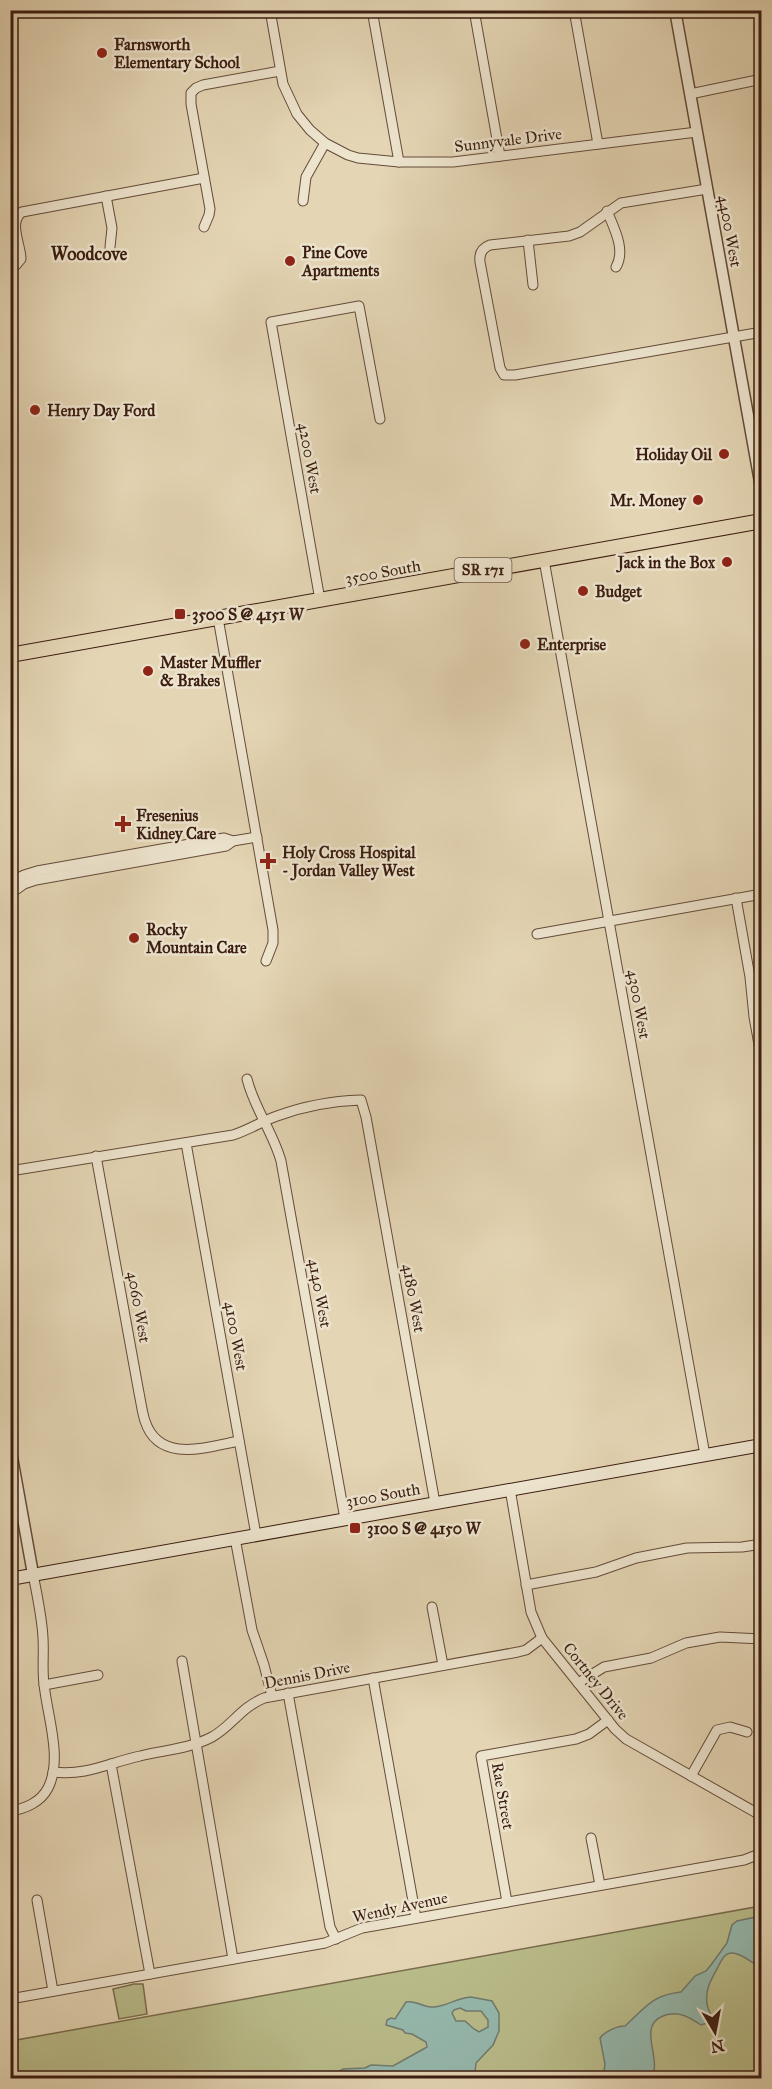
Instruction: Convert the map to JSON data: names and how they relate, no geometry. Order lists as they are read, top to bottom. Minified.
{"streets":{"main road":["SR 171","3500 South","3100 South"],"street":["Sunnyvale Drive","4400 West","4200 West","4300 West","4140 West","4180 West","4060 West","4100 West","Dennis Drive","Cortney Drive","Rae Street","Wendy Avenue"]},"crossings":[["Sunnyvale Drive","4400 West"],["4200 West","3500 South"],["3500 South","4300 West"],["4300 West","3100 South"],["4140 West","4180 West"],["4140 West","3100 South"],["4180 West","3100 South"],["4060 West","4100 West"],["4100 West","3100 South"],["3100 South","Cortney Drive"],["Dennis Drive","Cortney Drive"],["Cortney Drive","Rae Street"],["Rae Street","Wendy Avenue"]],"districts":["Woodcove"],"places":{"other":["Farnsworth Elementary School","Pine Cove Apartments","Henry Day Ford","Holiday Oil","Mr. Money","Jack in the Box","Budget","Enterprise","Master Muffler & Brakes","Rocky Mountain Care"],"transit":["3500 S @ 4151 W","3100 S @ 4150 W"],"health":["Fresenius Kidney Care","Holy Cross Hospital - Jordan Valley West"]},"north":"bottom"}
